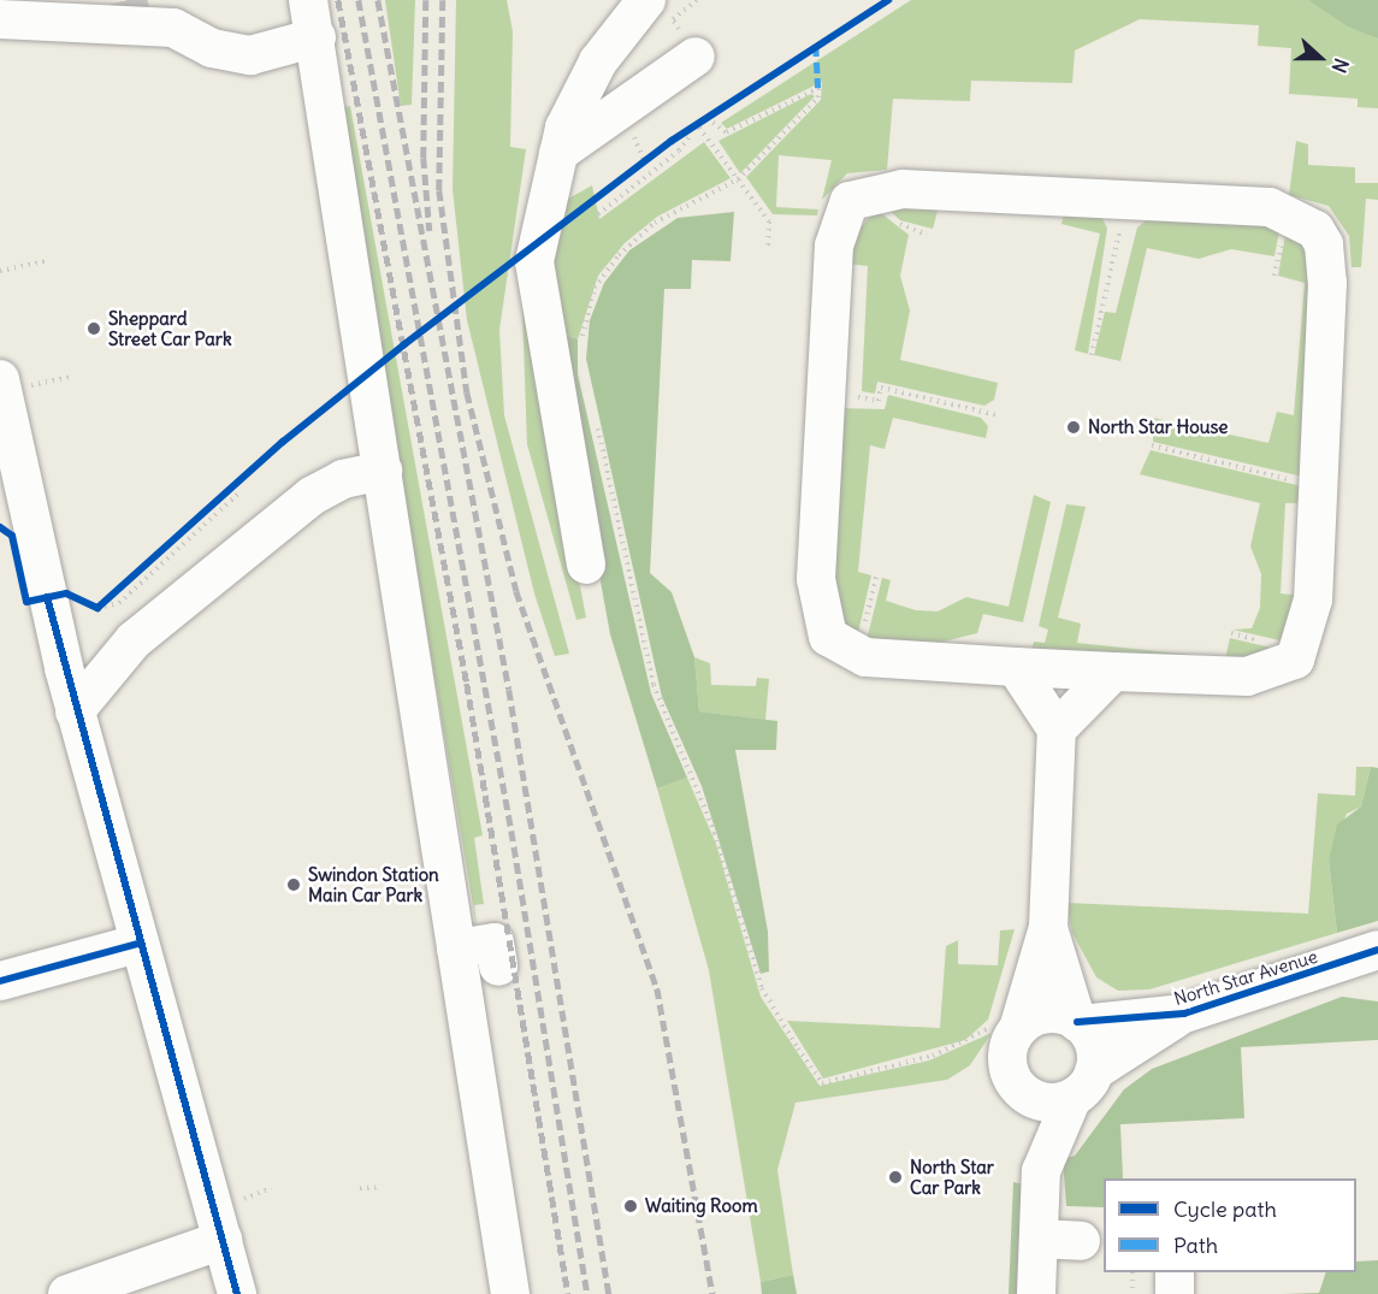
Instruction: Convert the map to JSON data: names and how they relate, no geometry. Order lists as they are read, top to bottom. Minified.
{"streets":{"street":["North Star Avenue"]},"places":["Sheppard Street Car Park","North Star House","Swindon Station Main Car Park","North Star Car Park","Waiting Room"],"legend":["Cycle path","Path"],"north":"right"}
